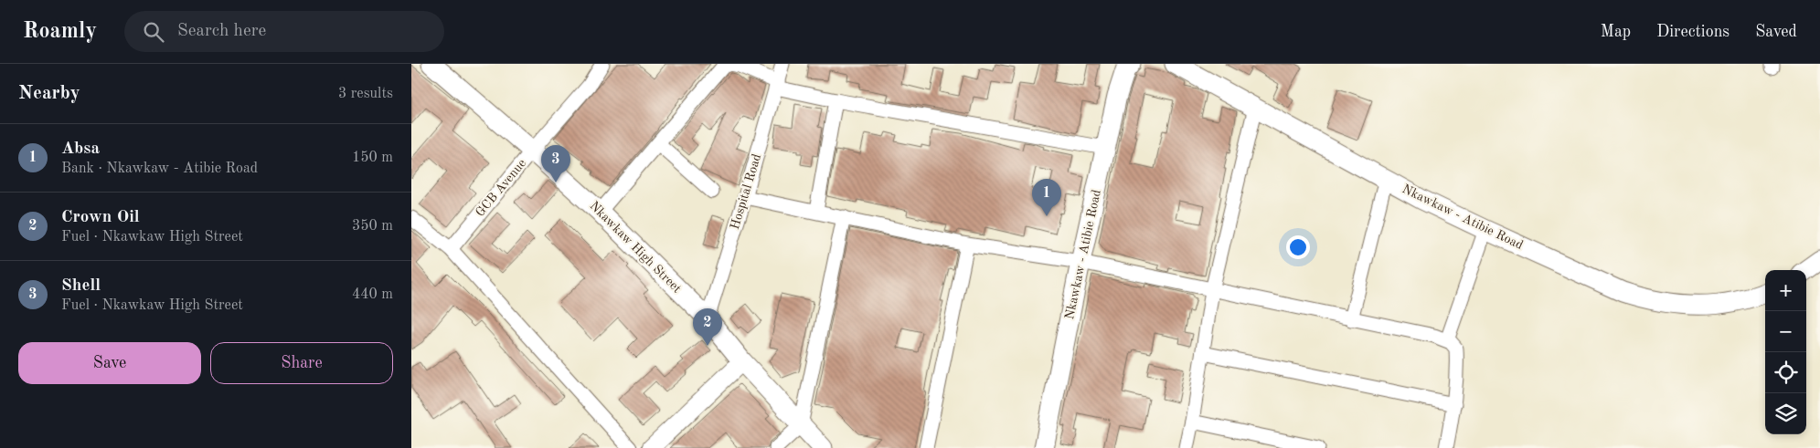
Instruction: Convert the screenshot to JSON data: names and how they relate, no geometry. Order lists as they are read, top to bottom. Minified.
{"streets":{"main road":["Nkawkaw - Atibie Road","Nkawkaw High Street"],"street":["GCB Avenue","Hospital Road"]},"crossings":[["GCB Avenue","Nkawkaw High Street"],["Hospital Road","Nkawkaw High Street"]],"page":{"header":"Roamly","search":"Search here","nav":["Map","Directions","Saved"],"heading":["Nearby","3 results"],"list":[{"mark":"1","name":"Absa","note":"Bank · Nkawkaw - Atibie Road","value":"150 m"},{"mark":"2","name":"Crown Oil","note":"Fuel · Nkawkaw High Street","value":"350 m"},{"mark":"3","name":"Shell","note":"Fuel · Nkawkaw High Street","value":"440 m"}],"pins":["3","1","2"],"map_buttons":["+","−"],"buttons":["Save","Share"]}}
